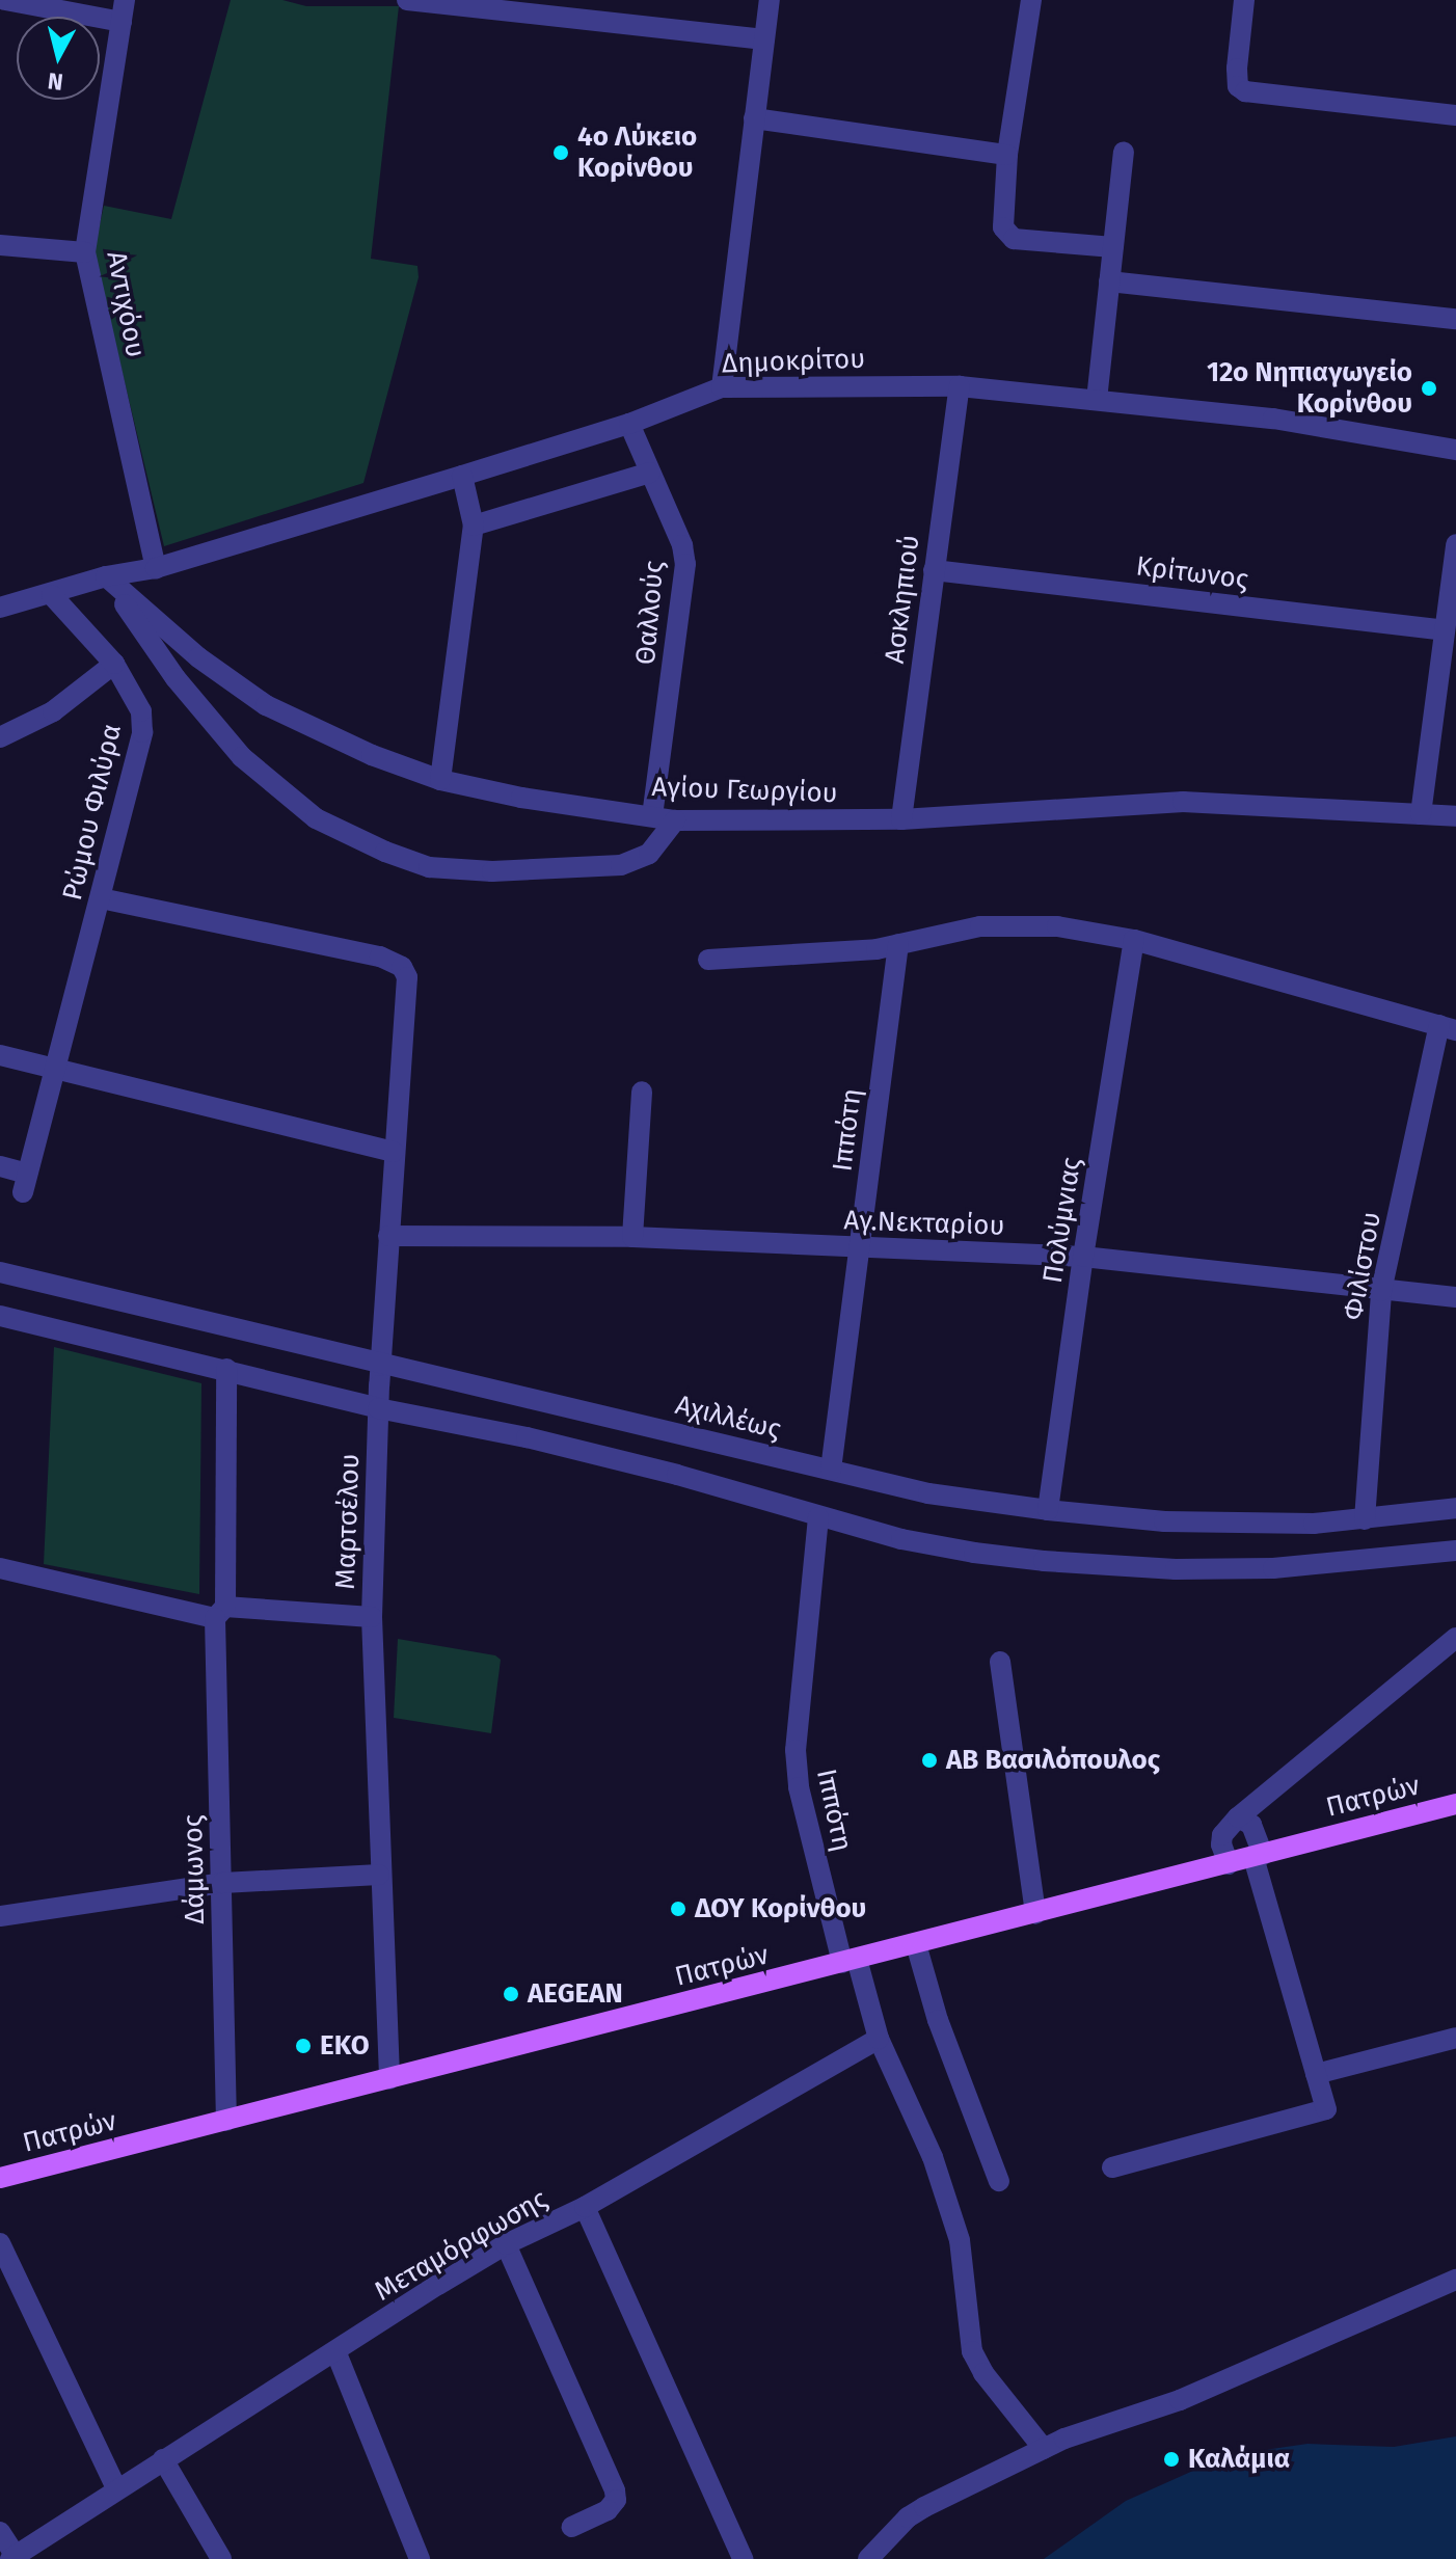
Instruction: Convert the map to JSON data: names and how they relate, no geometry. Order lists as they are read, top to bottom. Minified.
{"streets":{"main road":["Πατρών"],"street":["Αντιχόου","Δημοκρίτου","Κρίτωνος","Ασκληπιού","Θαλλούς","Αγίου Γεωργίου","Ρώμου Φιλύρα","Ιππότη","Πολύμνιας","Αγ.Νεκταρίου","Φιλίστου","Αχιλλέως","Μαρτσέλου","Δάμωνος","Μεταμόρφωσης"]},"crossings":[["Αντιχόου","Δημοκρίτου"],["Δημοκρίτου","Ασκληπιού"],["Δημοκρίτου","Θαλλούς"],["Δημοκρίτου","Αγίου Γεωργίου"],["Κρίτωνος","Ασκληπιού"],["Ασκληπιού","Αγίου Γεωργίου"],["Θαλλούς","Αγίου Γεωργίου"],["Ρώμου Φιλύρα","Μαρτσέλου"],["Ιππότη","Αγ.Νεκταρίου"],["Ιππότη","Αχιλλέως"],["Ιππότη","Πατρών"],["Πολύμνιας","Αγ.Νεκταρίου"],["Πολύμνιας","Αχιλλέως"],["Αγ.Νεκταρίου","Φιλίστου"],["Αγ.Νεκταρίου","Μαρτσέλου"],["Φιλίστου","Αχιλλέως"],["Αχιλλέως","Μαρτσέλου"],["Μαρτσέλου","Πατρών"],["Πατρών","Δάμωνος"]],"places":["4ο Λύκειο Κορίνθου","12ο Νηπιαγωγείο Κορίνθου","ΑΒ Βασιλόπουλος","ΔΟΥ Κορίνθου","AEGEAN","EKO","Καλάμια"],"north":"bottom"}
